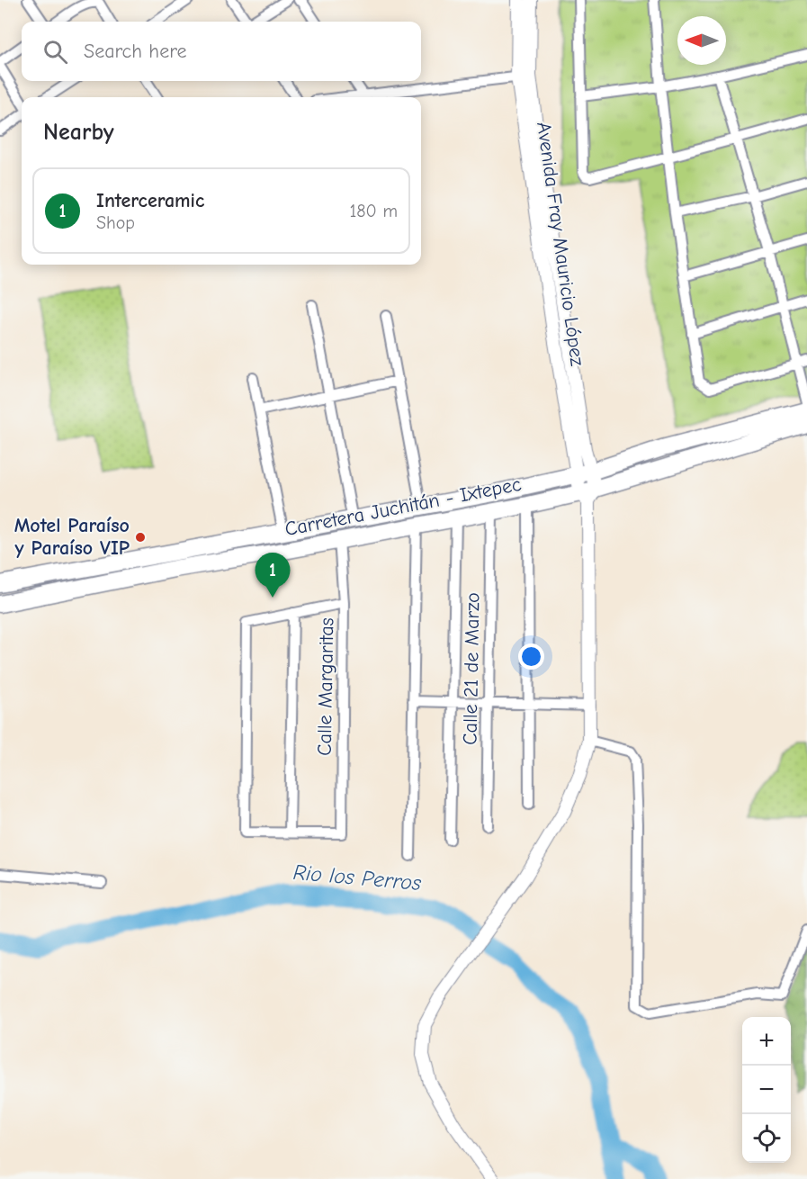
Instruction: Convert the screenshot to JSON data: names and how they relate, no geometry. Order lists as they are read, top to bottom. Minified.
{"streets":{"main road":["Carretera Juchitán - Ixtepec"],"street":["Avenida Fray Mauricio López","Calle 21 de Marzo","Calle Margaritas"]},"crossings":[["Avenida Fray Mauricio López","Carretera Juchitán - Ixtepec"],["Carretera Juchitán - Ixtepec","Calle 21 de Marzo"],["Carretera Juchitán - Ixtepec","Calle Margaritas"]],"water":["Rio los Perros"],"places":["Motel Paraíso y Paraíso VIP"],"north":"left","page":{"search":"Search here","heading":"Nearby","list":[{"mark":"1","name":"Interceramic","note":"Shop","value":"180 m"}],"pins":"1","map_buttons":["+","−"]}}
